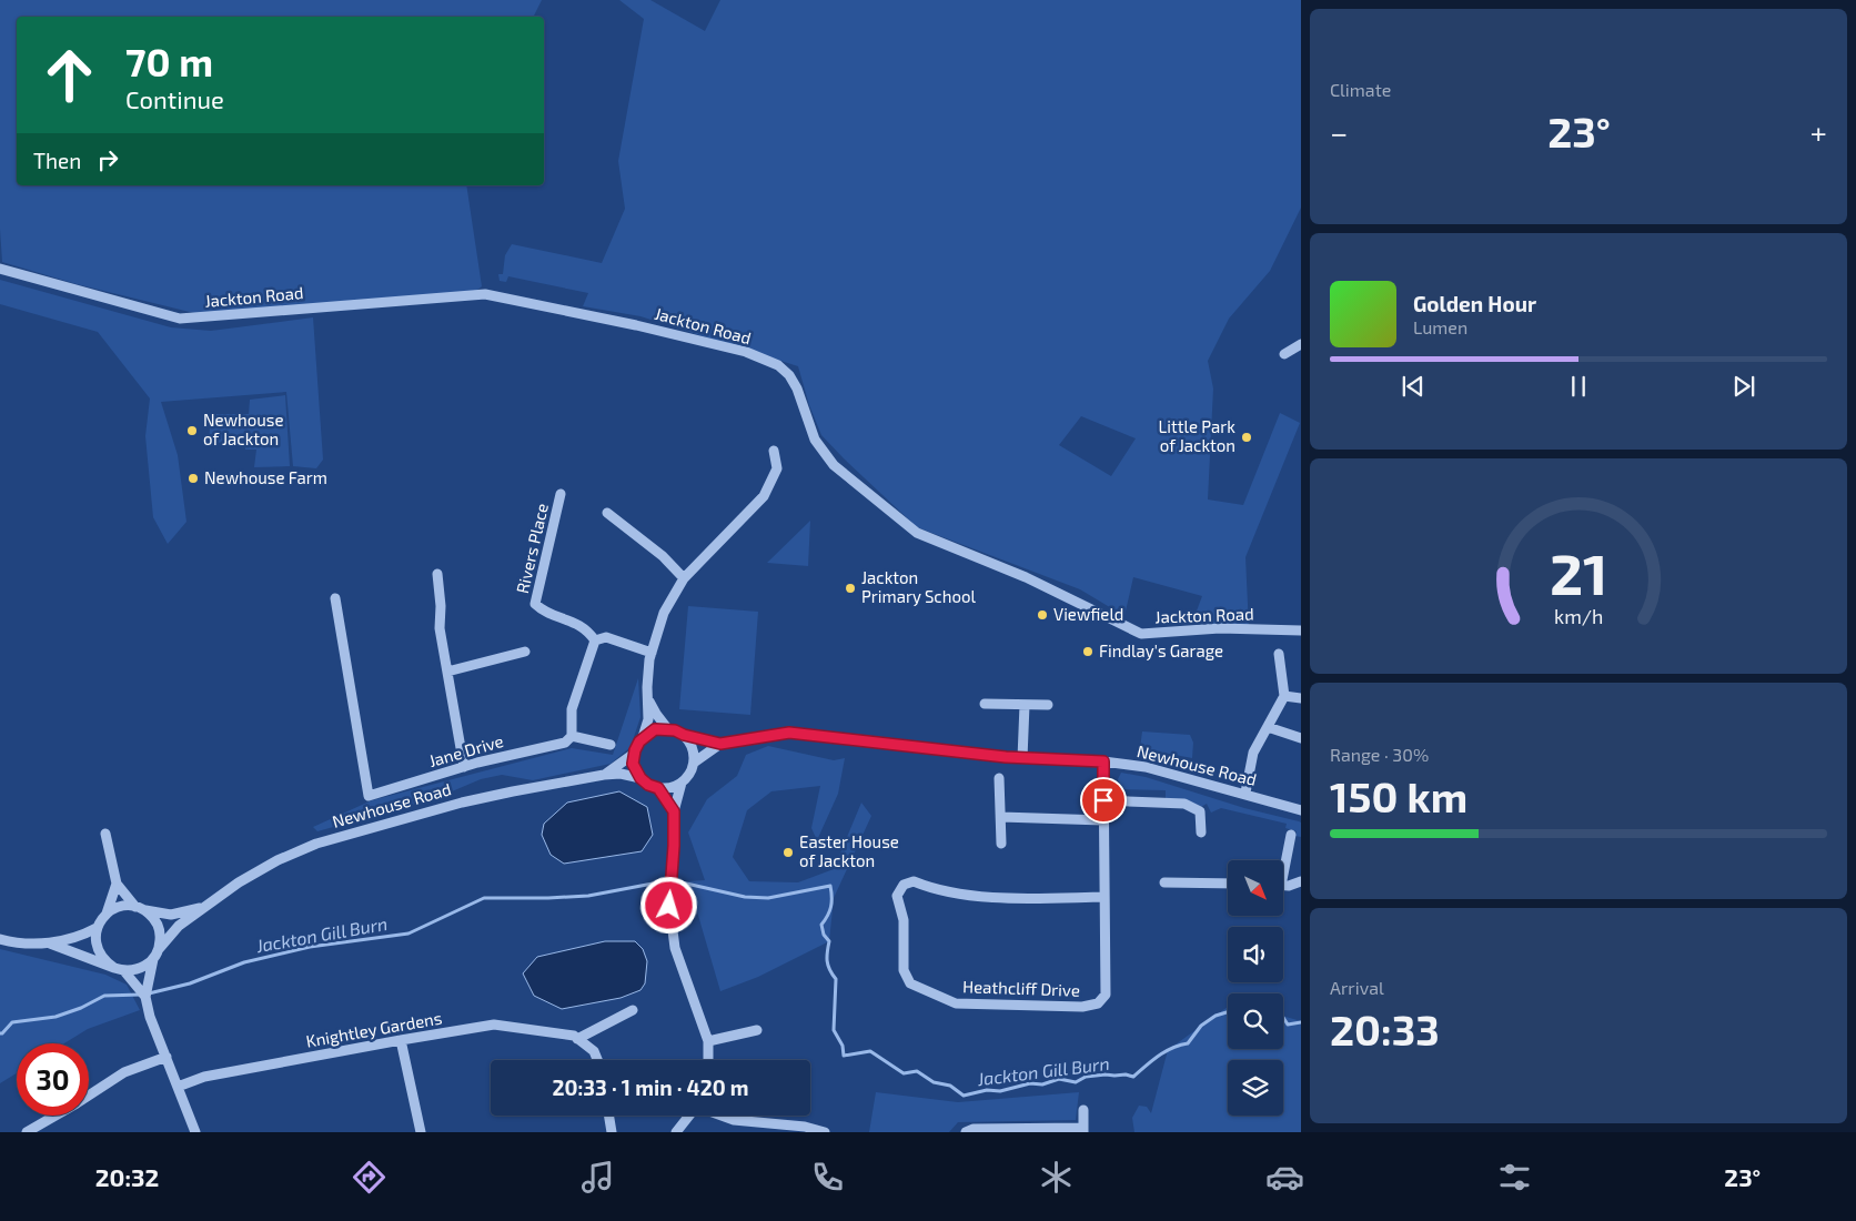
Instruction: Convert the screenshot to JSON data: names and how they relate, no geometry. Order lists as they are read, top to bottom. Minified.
{"streets":{"street":["Jackton Road","Rivers Place","Jane Drive","Newhouse Road","Heathcliff Drive","Knightley Gardens"]},"crossings":[["Newhouse Road","Heathcliff Drive"]],"water":["Jackton Gill Burn"],"places":["Newhouse of Jackton","Little Park of Jackton","Newhouse Farm","Jackton Primary School","Viewfield","Findlay's Garage","Easter House of Jackton"],"north":"bottom right","page":{"tile":["Climate",["Range · 30%","150 km"],["Arrival","20:33"]],"turn":["70 m","Continue"],"heat":["−","23°","+"],"then":"Then","song":["Golden Hour","Lumen"],"limit":"30","trip":"20:33 · 1 min · 420 m","tabs":["20:32","23°"],"gauge":["21","km/h"]}}
